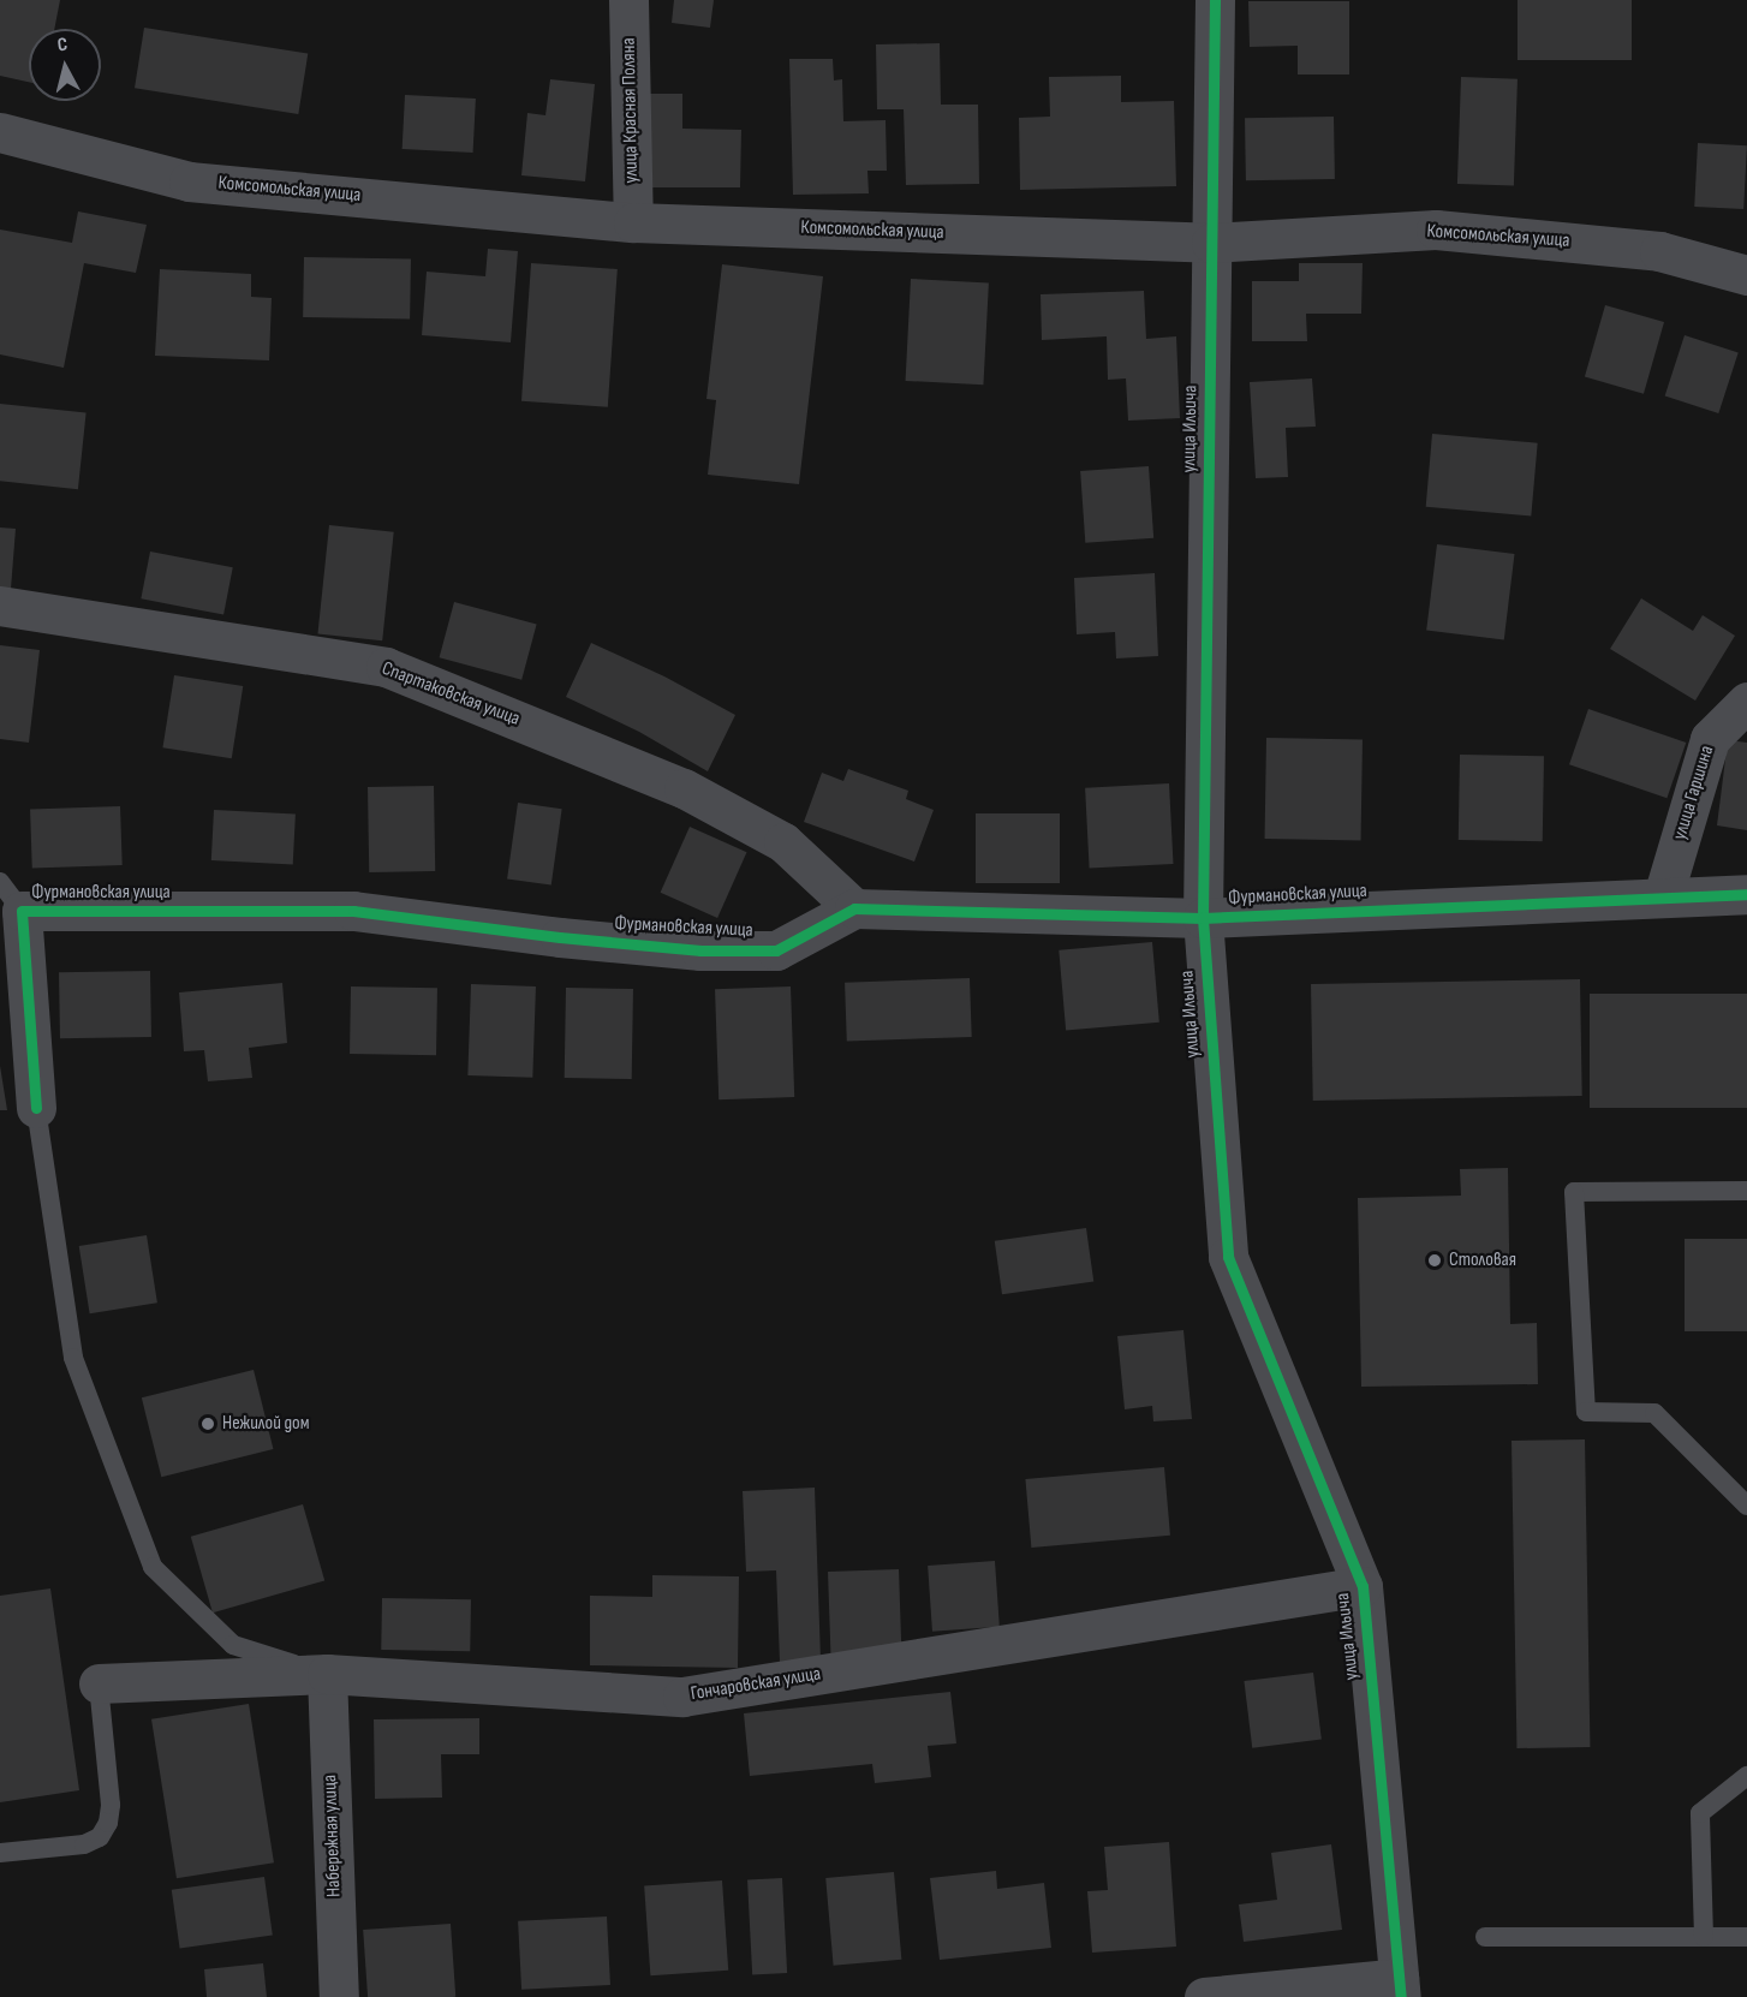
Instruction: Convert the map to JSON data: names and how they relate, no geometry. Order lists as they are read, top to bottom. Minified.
{"streets":{"street":["улица Красная Поляна","Комсомольская улица","улица Ильича","Спартаковская улица","улица Гаршина","Фурмановская улица","Гончаровская улица","Набережная улица"]},"crossings":[["улица Красная Поляна","Комсомольская улица"],["Комсомольская улица","улица Ильича"],["улица Ильича","Фурмановская улица"],["улица Ильича","Гончаровская улица"],["Спартаковская улица","Фурмановская улица"],["улица Гаршина","Фурмановская улица"],["Гончаровская улица","Набережная улица"]],"places":["Столовая","Нежилой дом"],"north":"top"}
